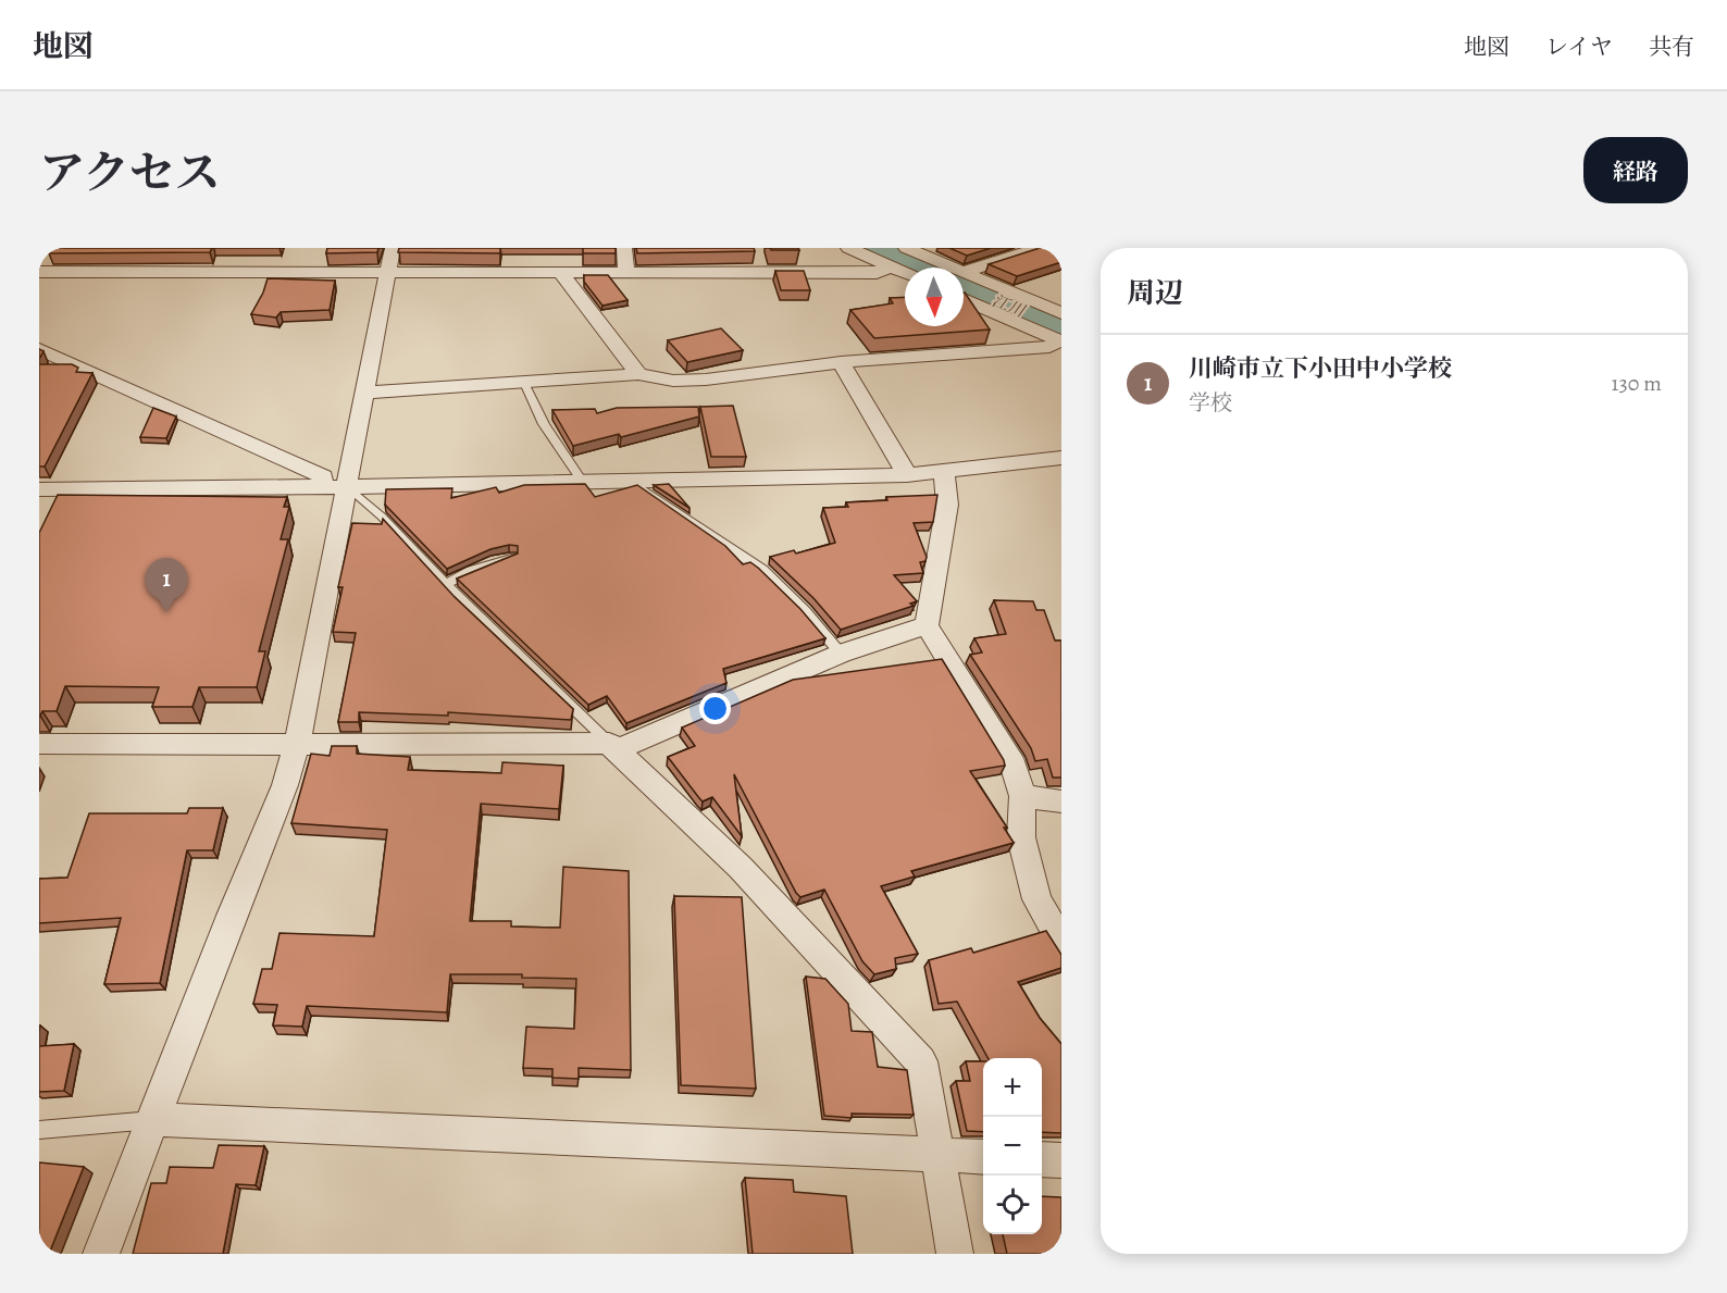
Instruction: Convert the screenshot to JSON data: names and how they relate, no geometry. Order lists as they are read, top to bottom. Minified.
{"water":["江川"],"north":"bottom","page":{"header":"地図","nav":["地図","レイヤ","共有"],"title":"アクセス","buttons":"経路","heading":"周辺","list":[{"mark":"1","name":"川崎市立下小田中小学校","note":"学校","value":"130 m"}],"pins":"1","map_buttons":["+","−"]}}
